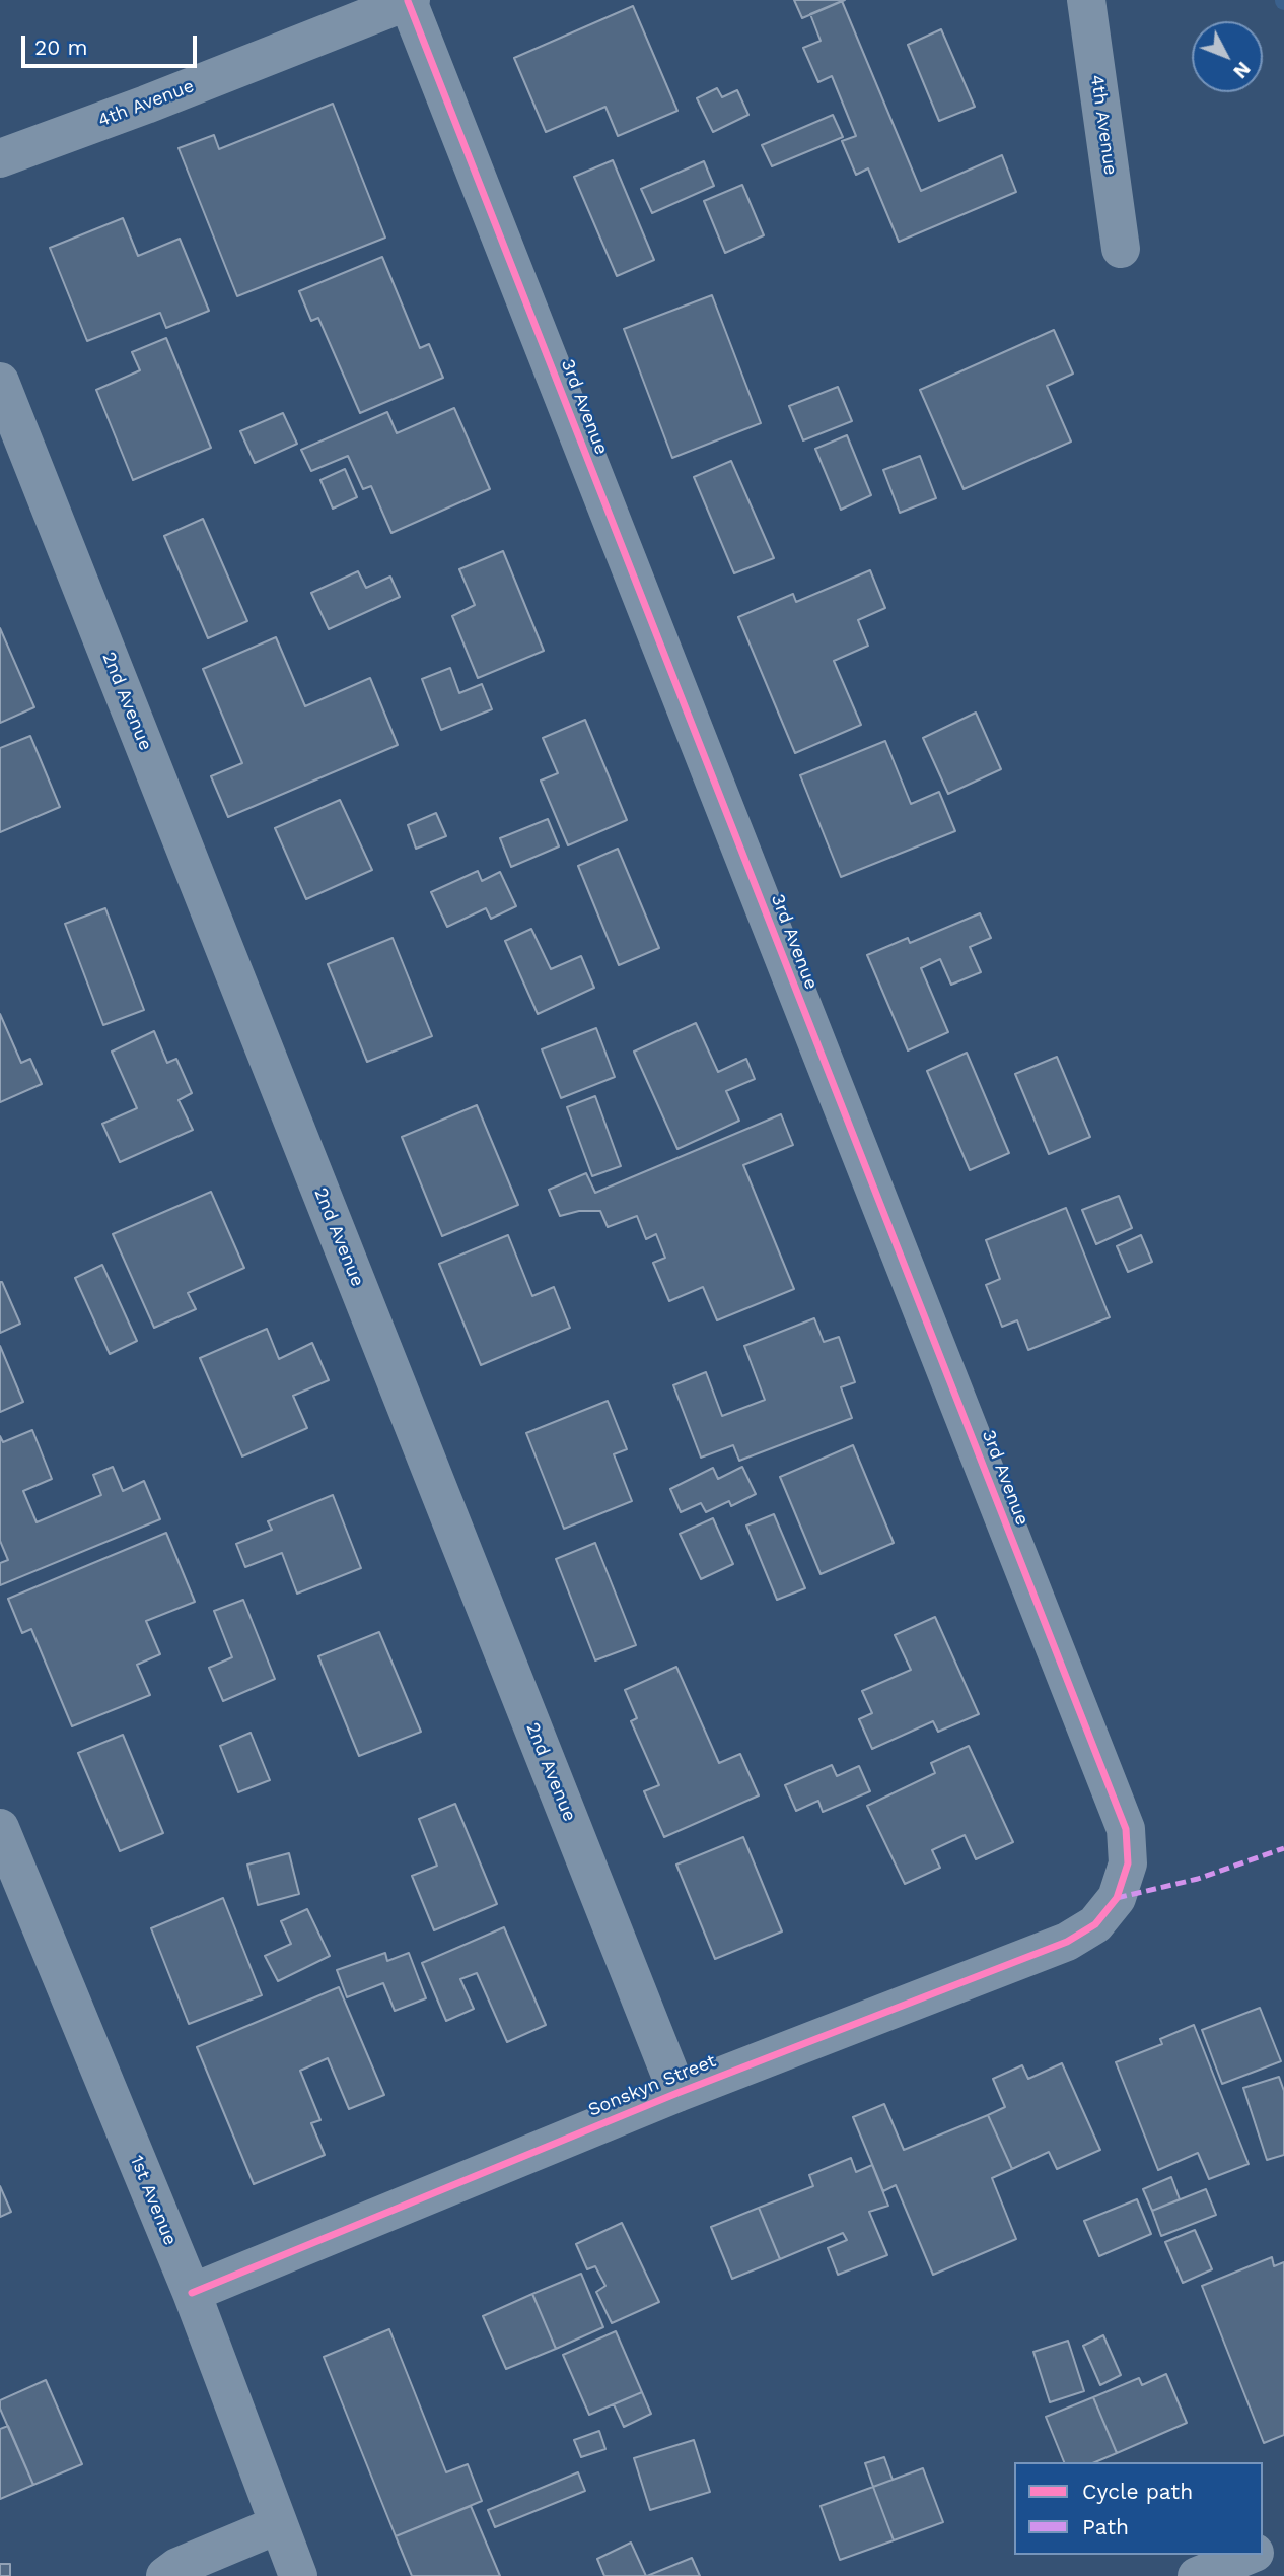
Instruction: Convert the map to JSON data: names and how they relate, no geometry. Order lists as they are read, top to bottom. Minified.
{"streets":{"street":["4th Avenue","3rd Avenue","2nd Avenue","Sonskyn Street","1st Avenue"]},"crossings":[["4th Avenue","3rd Avenue"],["3rd Avenue","Sonskyn Street"],["2nd Avenue","Sonskyn Street"],["Sonskyn Street","1st Avenue"]],"legend":["Cycle path","Path"],"scale_bar":"20 m","north":"bottom right"}
